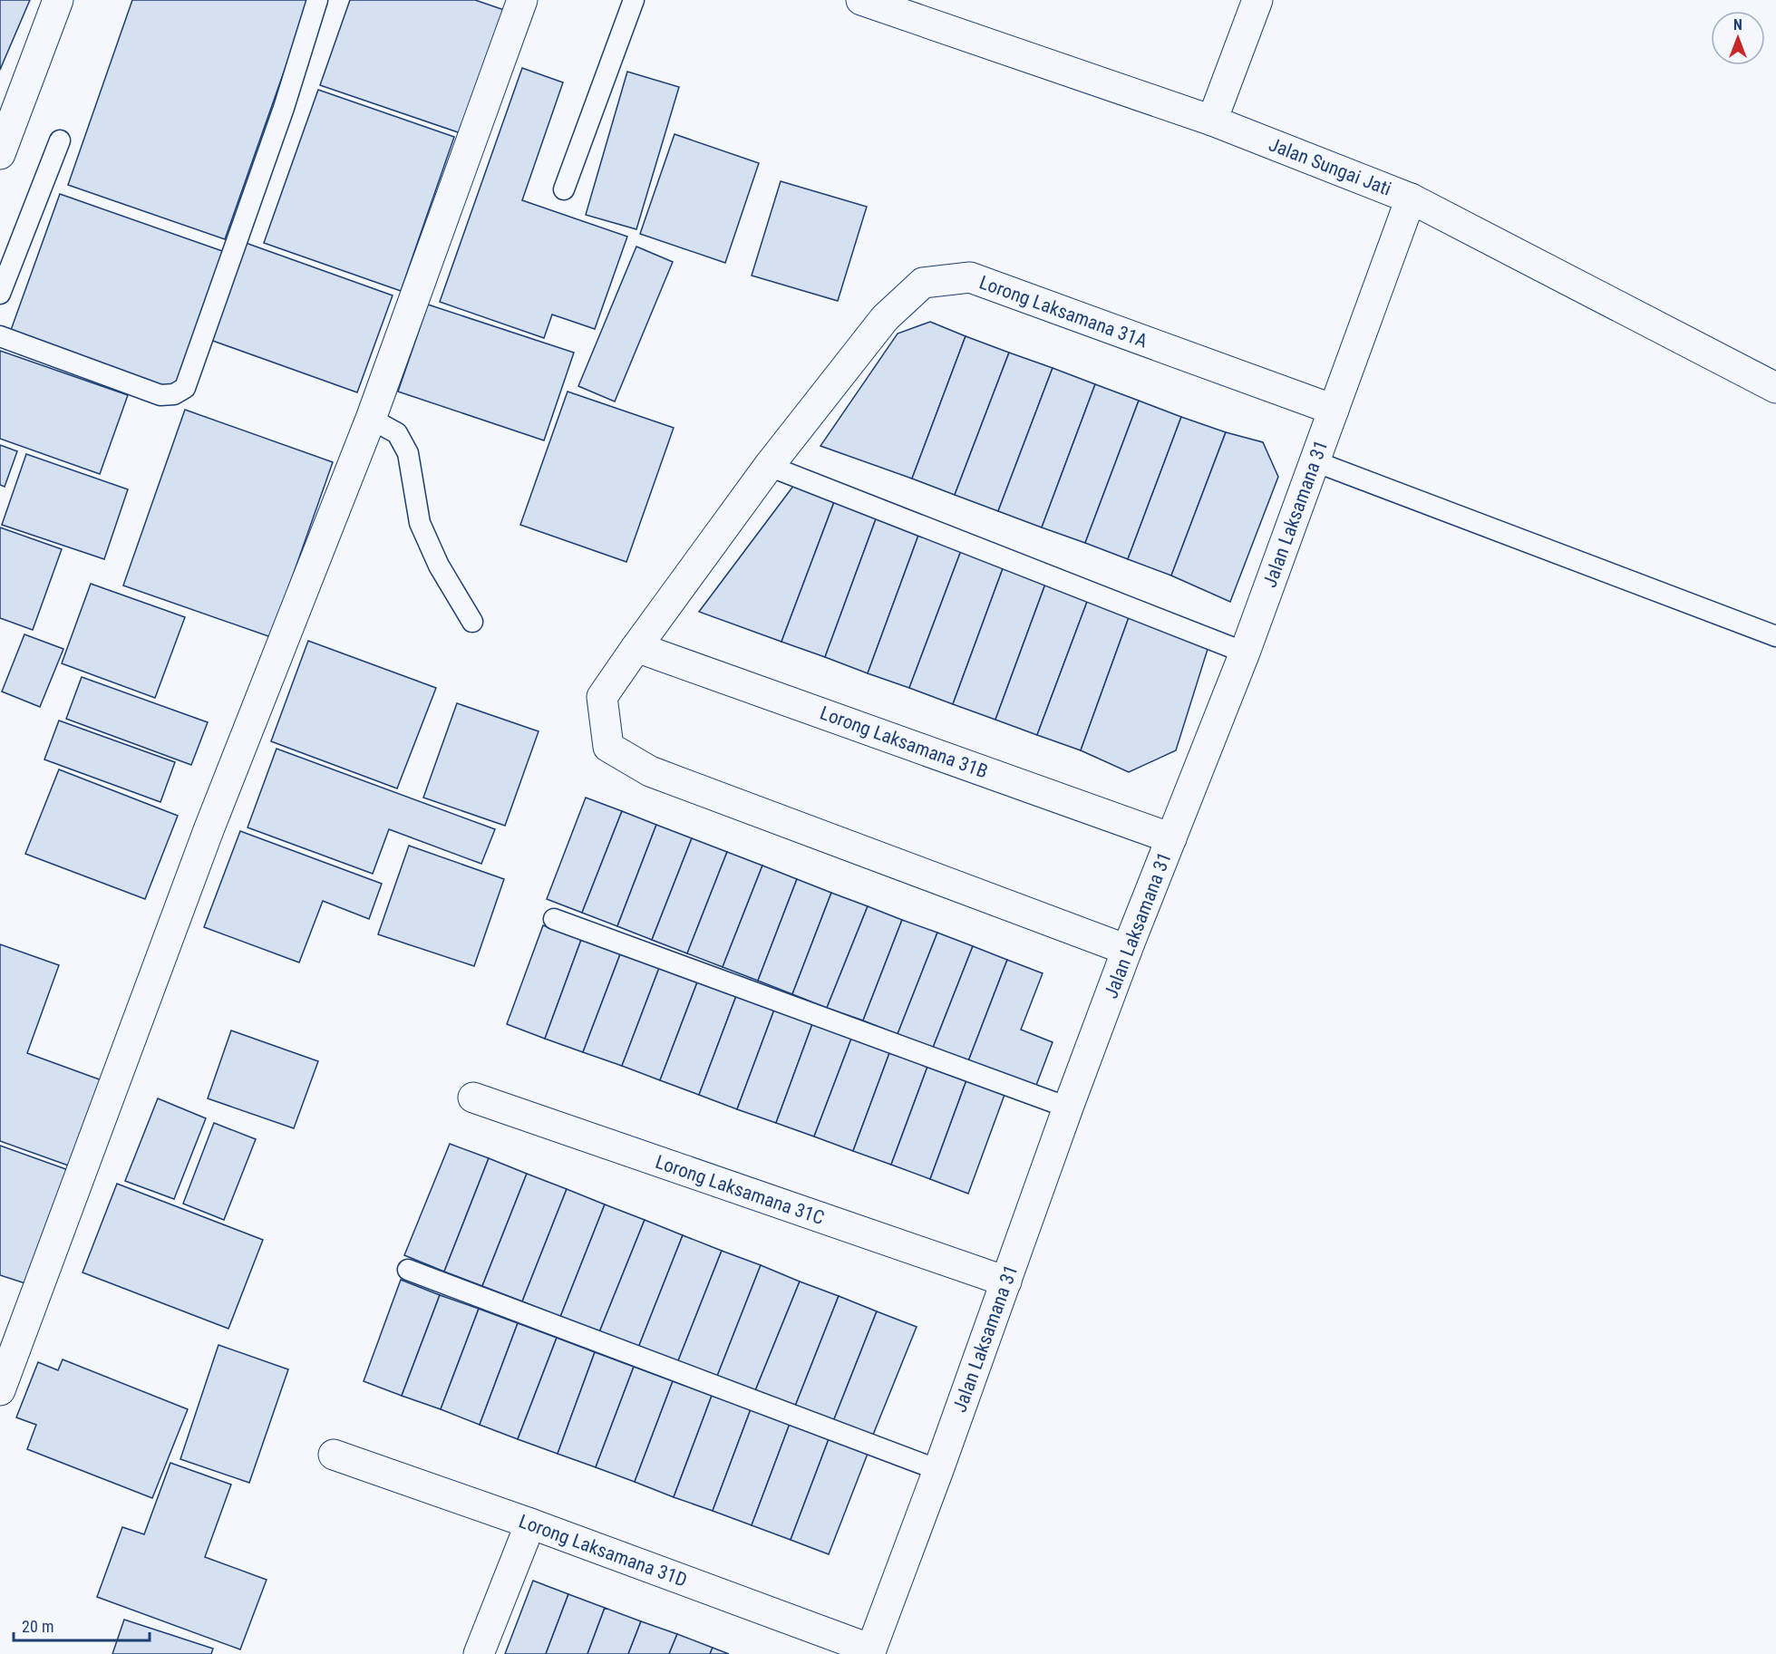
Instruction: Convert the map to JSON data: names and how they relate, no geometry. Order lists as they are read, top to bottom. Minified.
{"streets":{"street":["Jalan Sungai Jati","Lorong Laksamana 31A","Jalan Laksamana 31","Lorong Laksamana 31B","Lorong Laksamana 31C","Lorong Laksamana 31D"]},"crossings":[["Jalan Sungai Jati","Jalan Laksamana 31"],["Lorong Laksamana 31A","Jalan Laksamana 31"],["Lorong Laksamana 31A","Lorong Laksamana 31B"],["Jalan Laksamana 31","Lorong Laksamana 31B"],["Jalan Laksamana 31","Lorong Laksamana 31C"],["Jalan Laksamana 31","Lorong Laksamana 31D"]],"scale_bar":"20 m","north":"top"}
